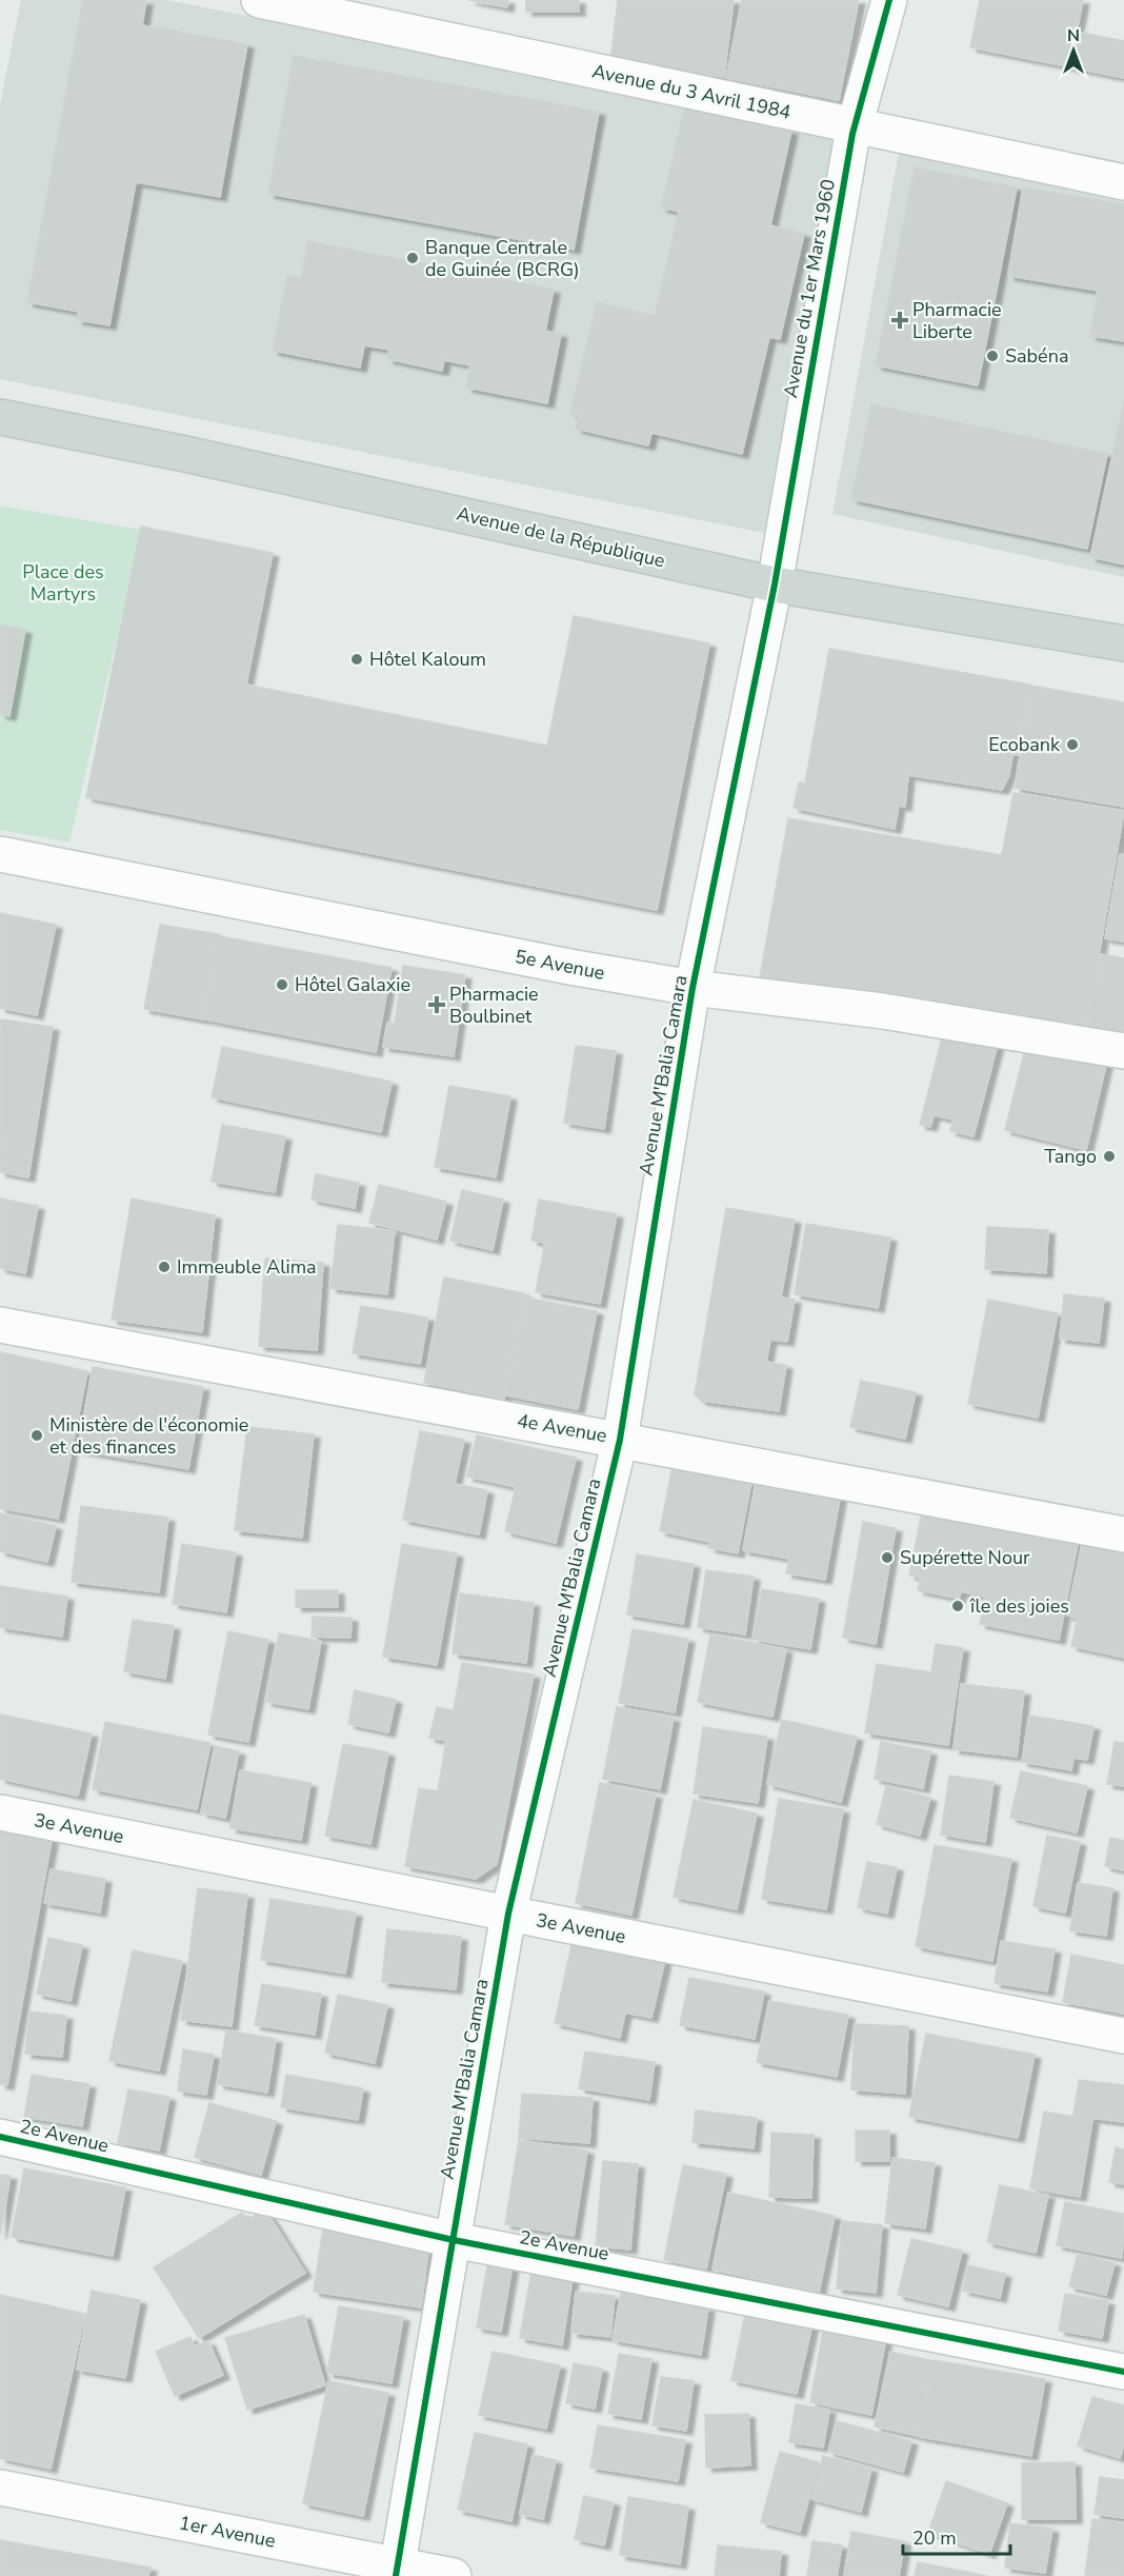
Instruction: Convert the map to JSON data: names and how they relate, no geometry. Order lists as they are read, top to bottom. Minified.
{"streets":{"main road":["Avenue de la République"],"street":["Avenue du 3 Avril 1984","Avenue du 1er Mars 1960","5e Avenue","Avenue M'Balia Camara","4e Avenue","3e Avenue","2e Avenue","1er Avenue"]},"crossings":[["Avenue du 3 Avril 1984","Avenue du 1er Mars 1960"],["Avenue du 1er Mars 1960","Avenue de la République"],["Avenue du 1er Mars 1960","Avenue M'Balia Camara"],["Avenue de la République","Avenue M'Balia Camara"],["5e Avenue","Avenue M'Balia Camara"],["Avenue M'Balia Camara","4e Avenue"],["Avenue M'Balia Camara","3e Avenue"],["Avenue M'Balia Camara","2e Avenue"],["Avenue M'Balia Camara","1er Avenue"]],"parks":["Place des Martyrs"],"places":{"other":["Banque Centrale de Guinée (BCRG)","Sabéna","Hôtel Kaloum","Ecobank","Hôtel Galaxie","Tango","Immeuble Alima","Ministère de l'économie et des finances","Supérette Nour","île des joies"],"health":["Pharmacie Liberte","Pharmacie Boulbinet"]},"scale_bar":"20 m","north":"top"}
